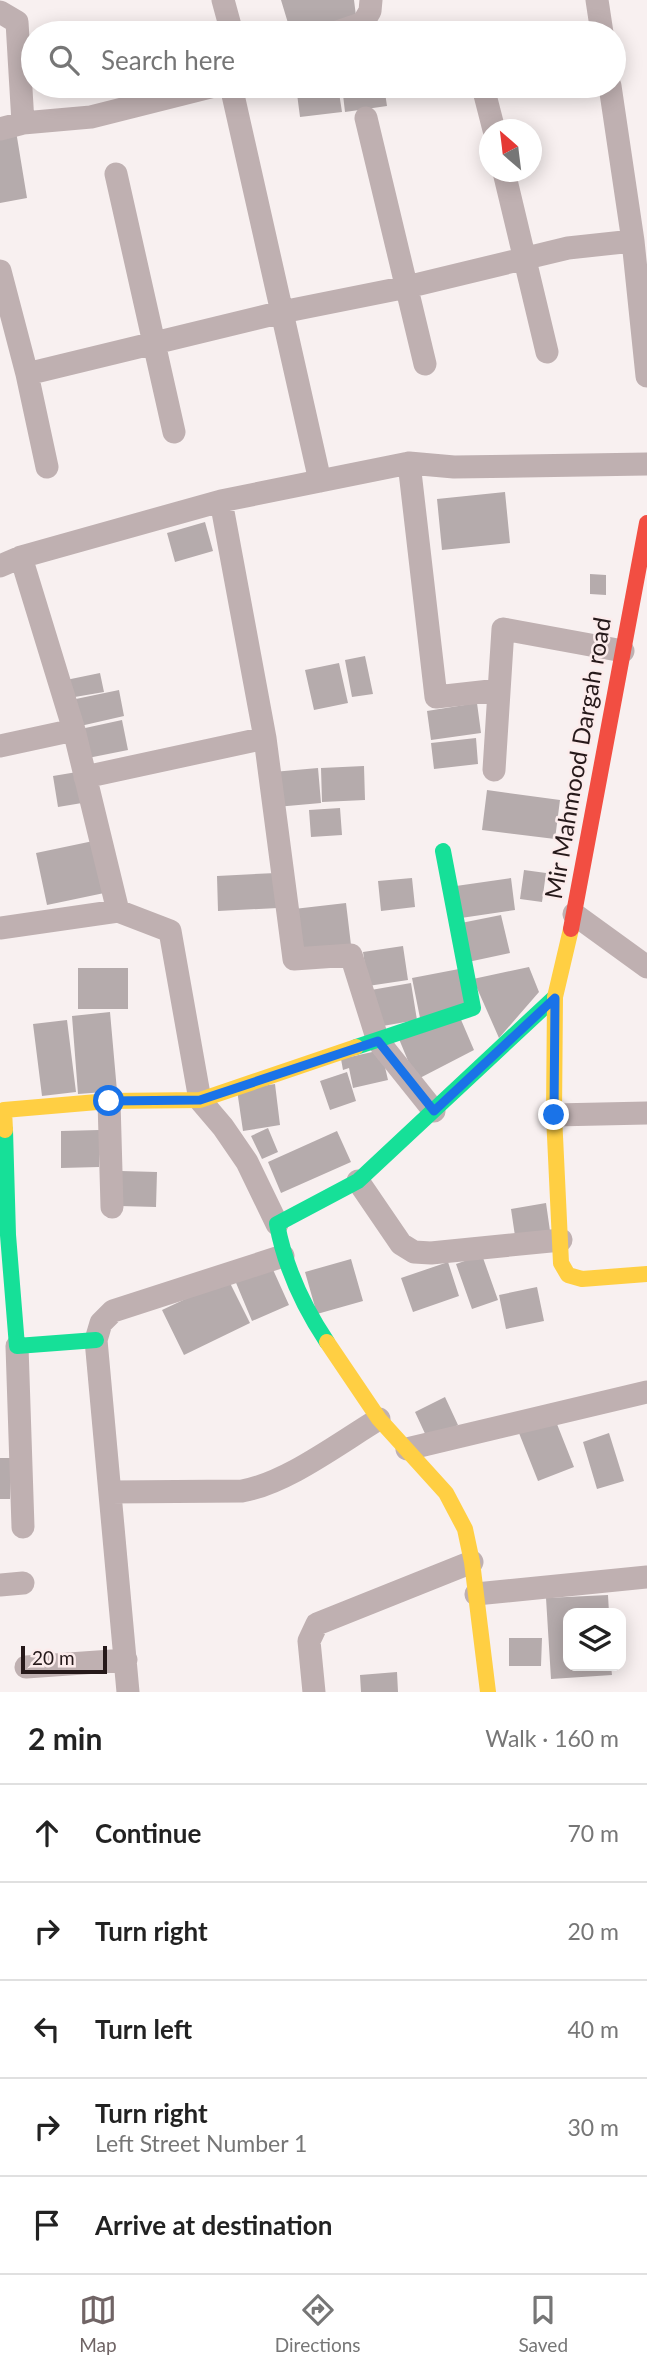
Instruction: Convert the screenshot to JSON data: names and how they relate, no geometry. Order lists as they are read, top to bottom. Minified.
{"streets":{"street":["Mir Mahmood Dargah road"]},"scale_bar":"20 m","north":"top left","page":{"search":"Search here","scale":"20 m","heading":["2 min","Walk · 160 m"],"list":[["Continue","70 m"],["Turn right","20 m"],["Turn left","40 m"],["Turn right","Left Street Number 1","30 m"],"Arrive at destination"],"nav":["Map","Directions","Saved"]}}
